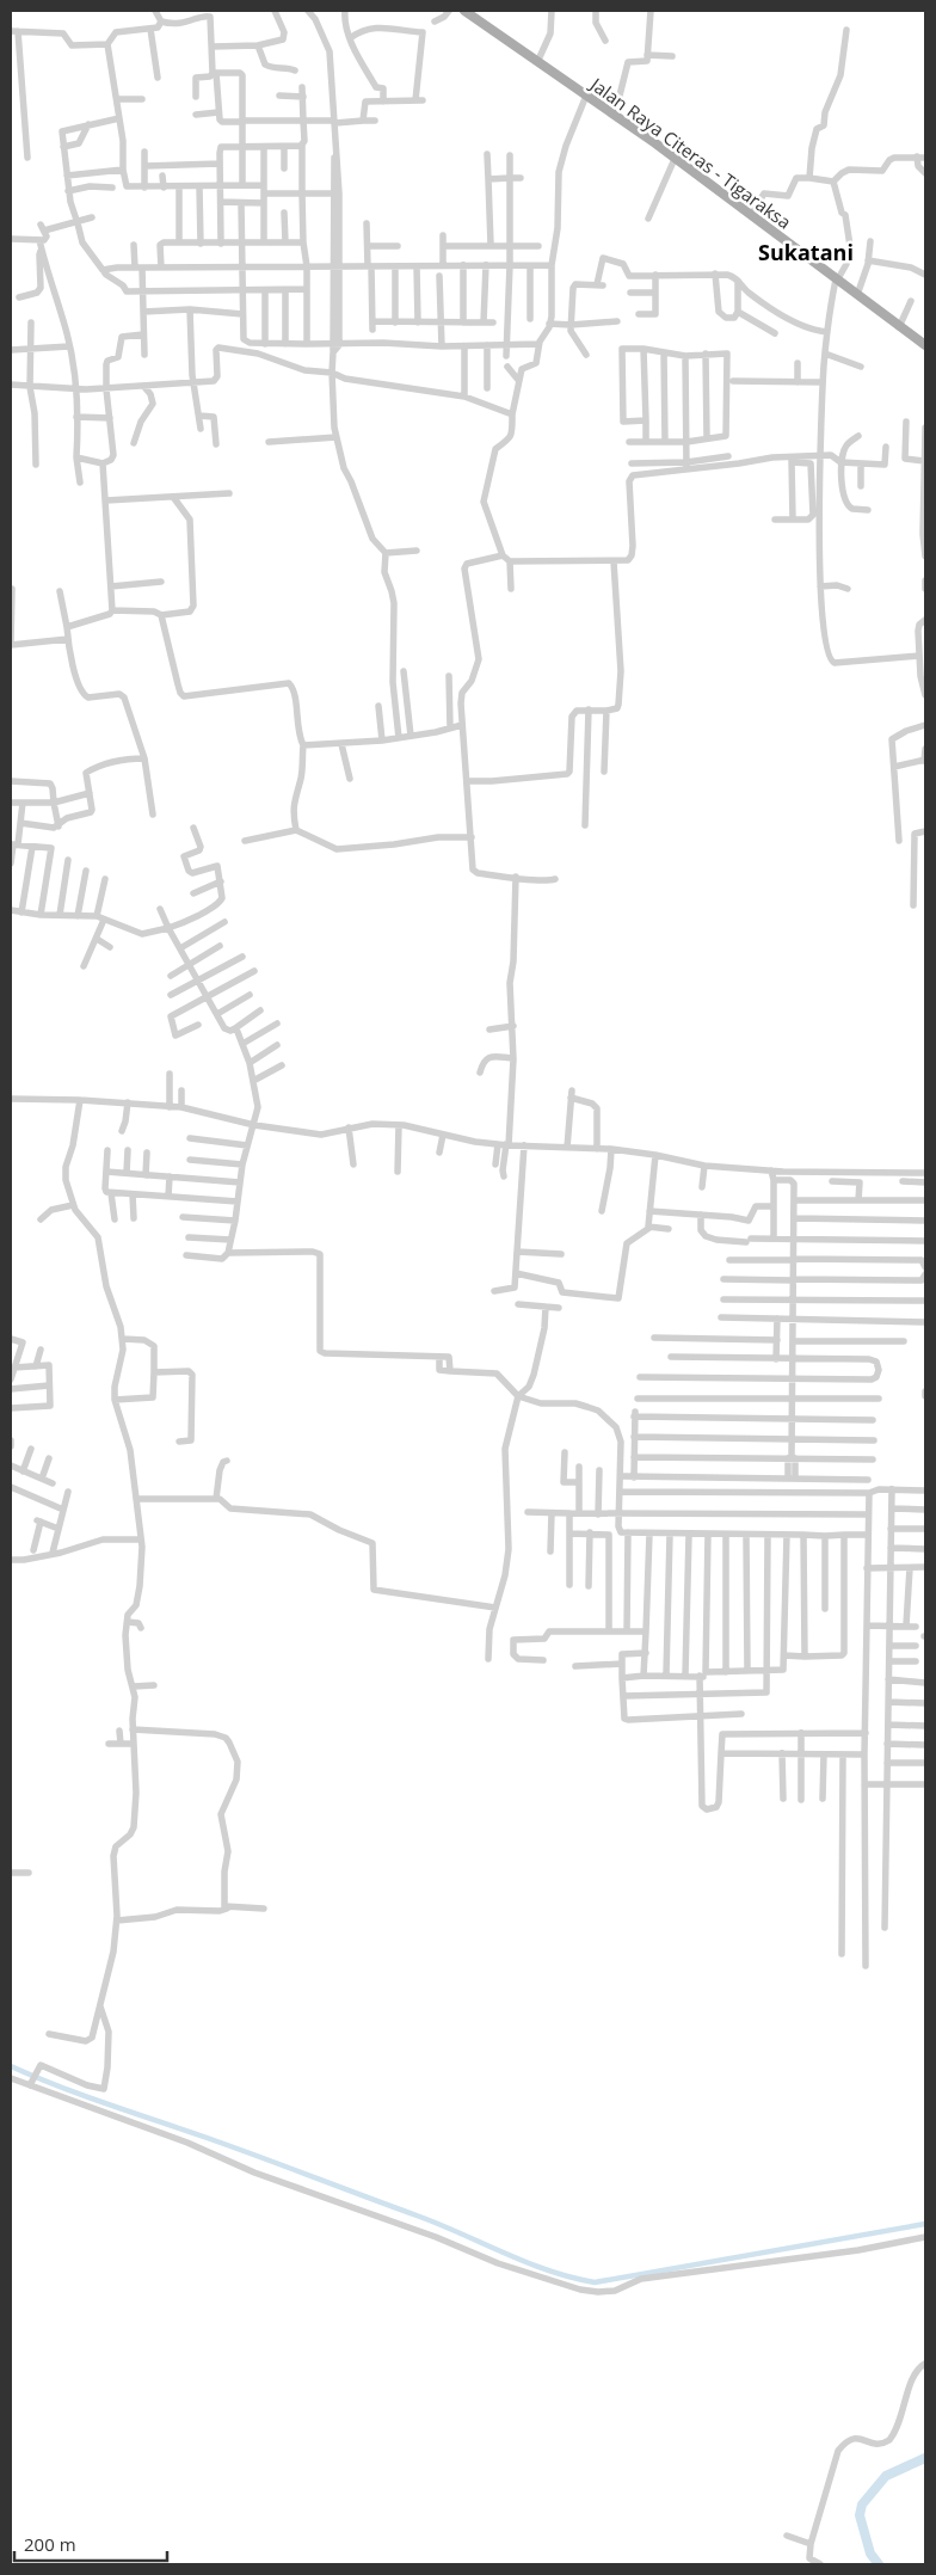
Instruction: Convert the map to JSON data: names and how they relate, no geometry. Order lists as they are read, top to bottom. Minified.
{"streets":{"main road":["Jalan Raya Citeras - Tigaraksa"]},"districts":["Sukatani"],"scale_bar":"200 m"}
